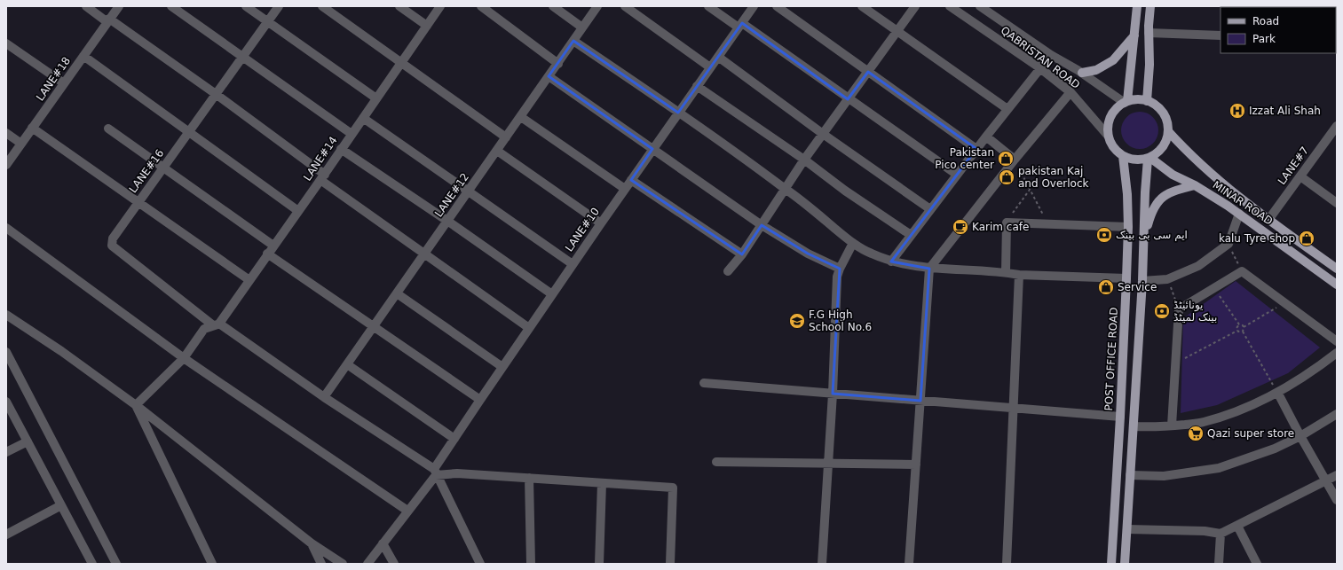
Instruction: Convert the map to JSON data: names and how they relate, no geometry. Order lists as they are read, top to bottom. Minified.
{"streets":{"main road":["MINAR ROAD","POST OFFICE ROAD"],"street":["QABRISTAN ROAD","LANE#18","LANE#14","LANE#7","LANE#16","LANE#12","LANE#10"]},"crossings":[["QABRISTAN ROAD","MINAR ROAD"],["QABRISTAN ROAD","POST OFFICE ROAD"],["LANE#14","LANE#16"],["LANE#7","MINAR ROAD"],["MINAR ROAD","POST OFFICE ROAD"]],"places":{"hospital":["Izzat Ali Shah"],"shop":["Pakistan Pico center","pakistan Kaj and Overlock","kalu Tyre shop","Service"],"cafe":["Karim cafe"],"bank":["ایم سی بی بینک","یونائیٹڈ بینک لمیٹڈ"],"school or university":["F.G High School No.6"],"supermarket":["Qazi super store"]},"legend":["Road","Park"]}
